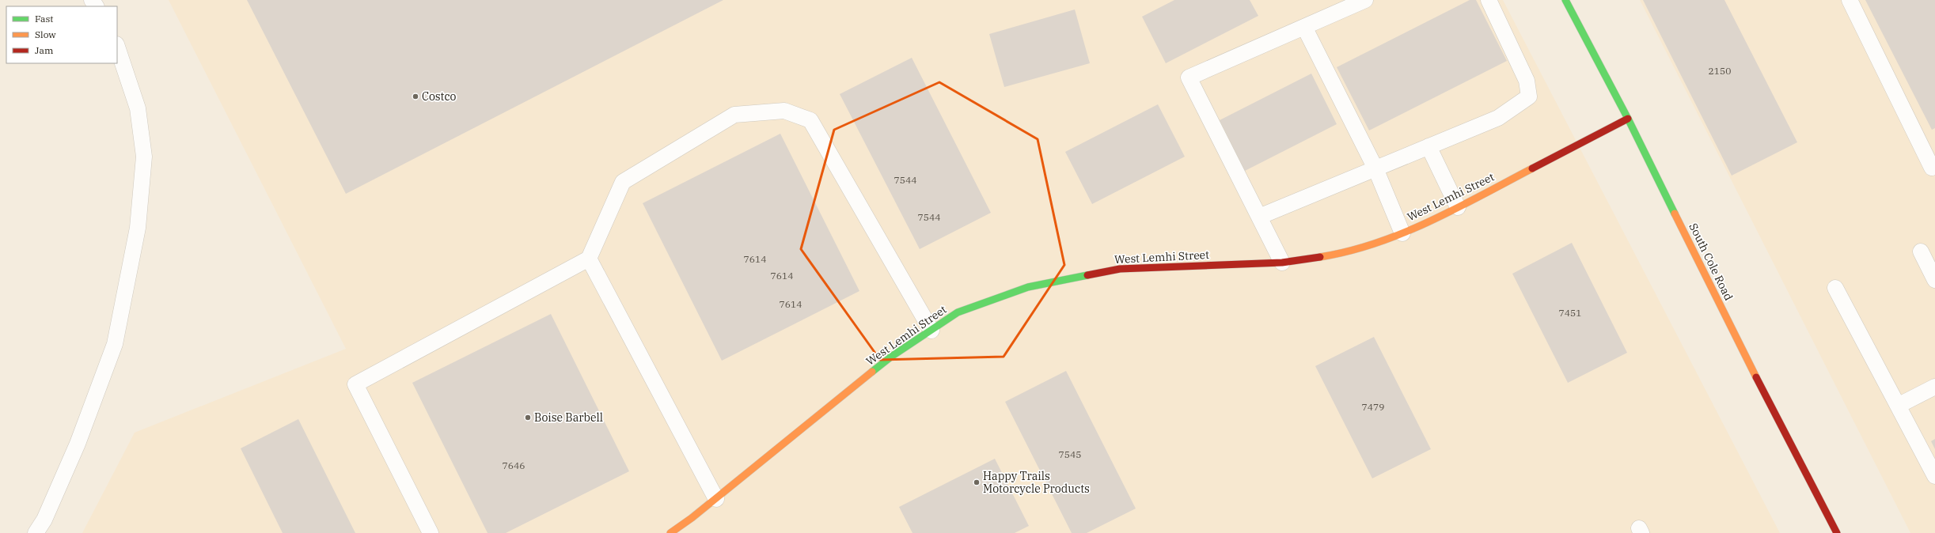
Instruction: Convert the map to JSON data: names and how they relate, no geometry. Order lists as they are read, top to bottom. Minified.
{"streets":{"street":["West Lemhi Street","South Cole Road"]},"crossings":[["West Lemhi Street","South Cole Road"]],"places":["Costco","Boise Barbell","Happy Trails Motorcycle Products"],"house_numbers":["2150","7544","7544","7614","7614","7614","7451","7479","7545","7646"],"legend":["Fast","Slow","Jam"]}
